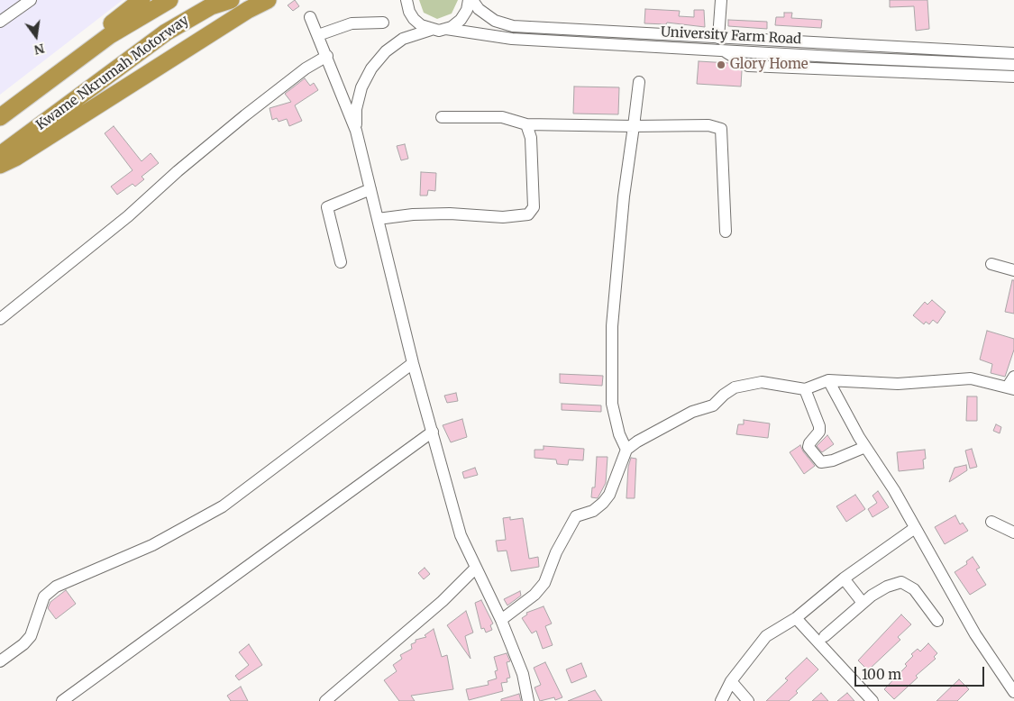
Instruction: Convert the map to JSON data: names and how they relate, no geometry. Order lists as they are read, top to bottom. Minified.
{"streets":{"highway":["Kwame Nkrumah Motorway"],"street":["University Farm Road"]},"places":["Glory Home"],"scale_bar":"100 m","north":"bottom"}
